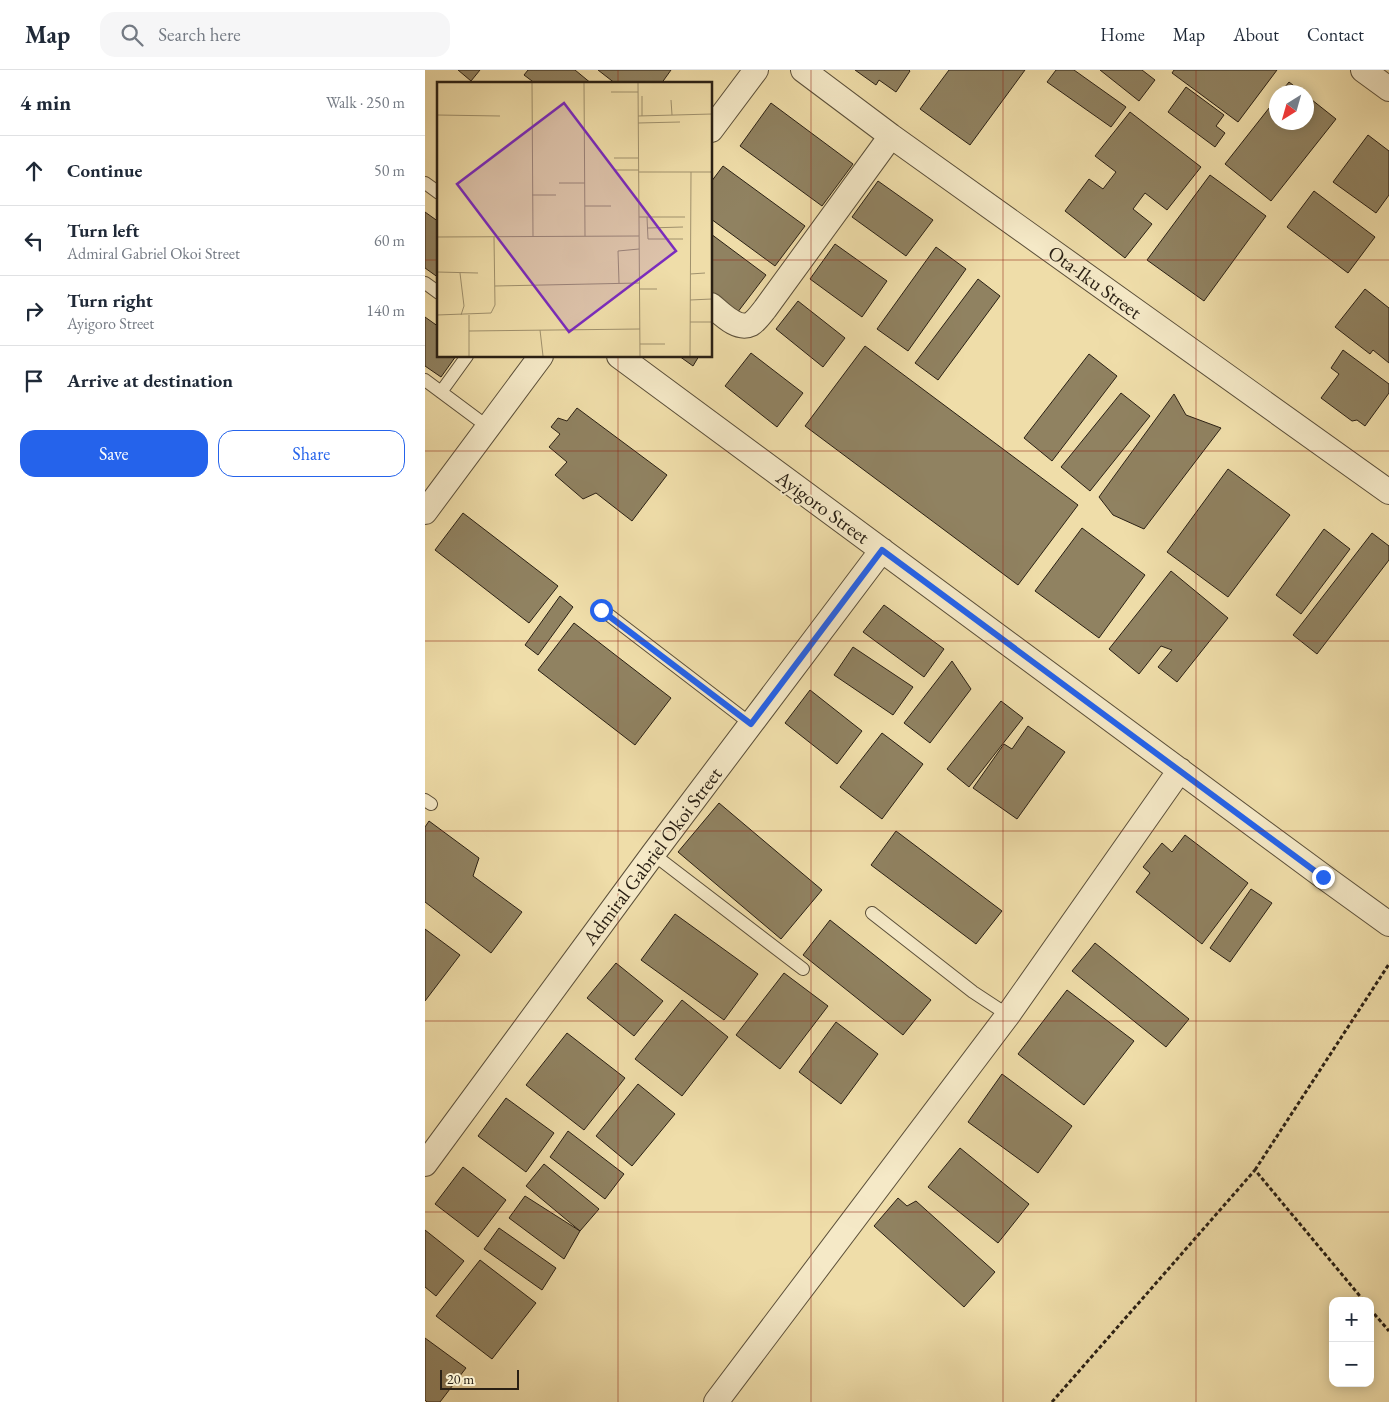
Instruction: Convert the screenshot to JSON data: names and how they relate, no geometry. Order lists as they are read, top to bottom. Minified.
{"streets":{"street":["Ota-Iku Street","Ayigoro Street","Admiral Gabriel Okoi Street"]},"crossings":[["Ayigoro Street","Admiral Gabriel Okoi Street"]],"scale_bar":"20 m","north":"bottom left","page":{"header":"Map","search":"Search here","nav":["Home","Map","About","Contact"],"heading":["4 min","Walk · 250 m"],"list":[["Continue","50 m"],["Turn left","Admiral Gabriel Okoi Street","60 m"],["Turn right","Ayigoro Street","140 m"],"Arrive at destination"],"buttons":["Save","Share"],"map_buttons":["+","−"],"scale":"20 m"}}
